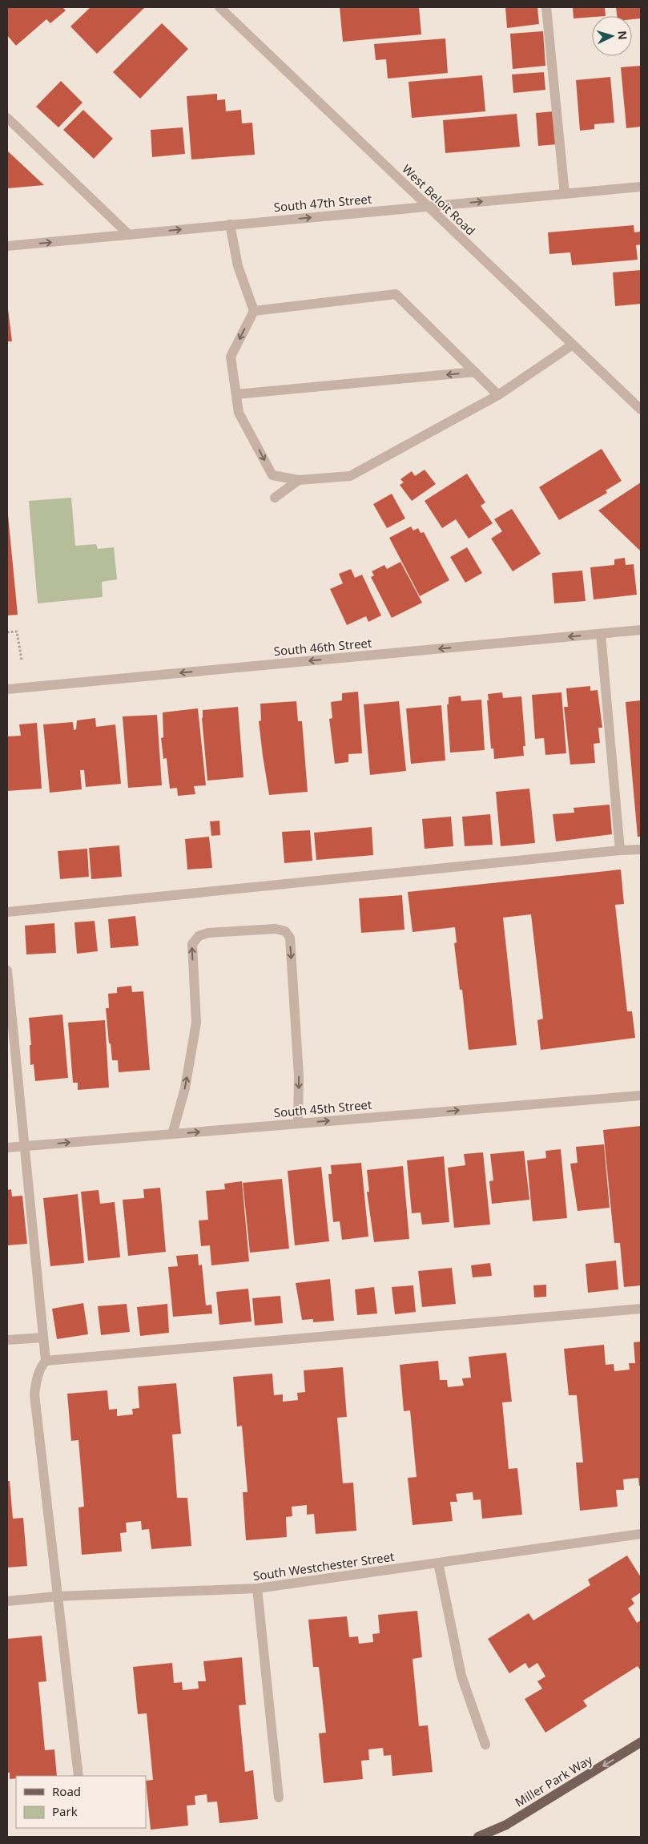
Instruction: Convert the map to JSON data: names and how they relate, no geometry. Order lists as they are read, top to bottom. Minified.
{"streets":{"main road":["Miller Park Way"],"street":["West Beloit Road","South 47th Street","South 46th Street","South 45th Street","South Westchester Street"]},"crossings":[["West Beloit Road","South 47th Street"]],"one_way":["South 47th Street","South 46th Street","South 45th Street","Miller Park Way"],"legend":["Road","Park"],"north":"right"}
